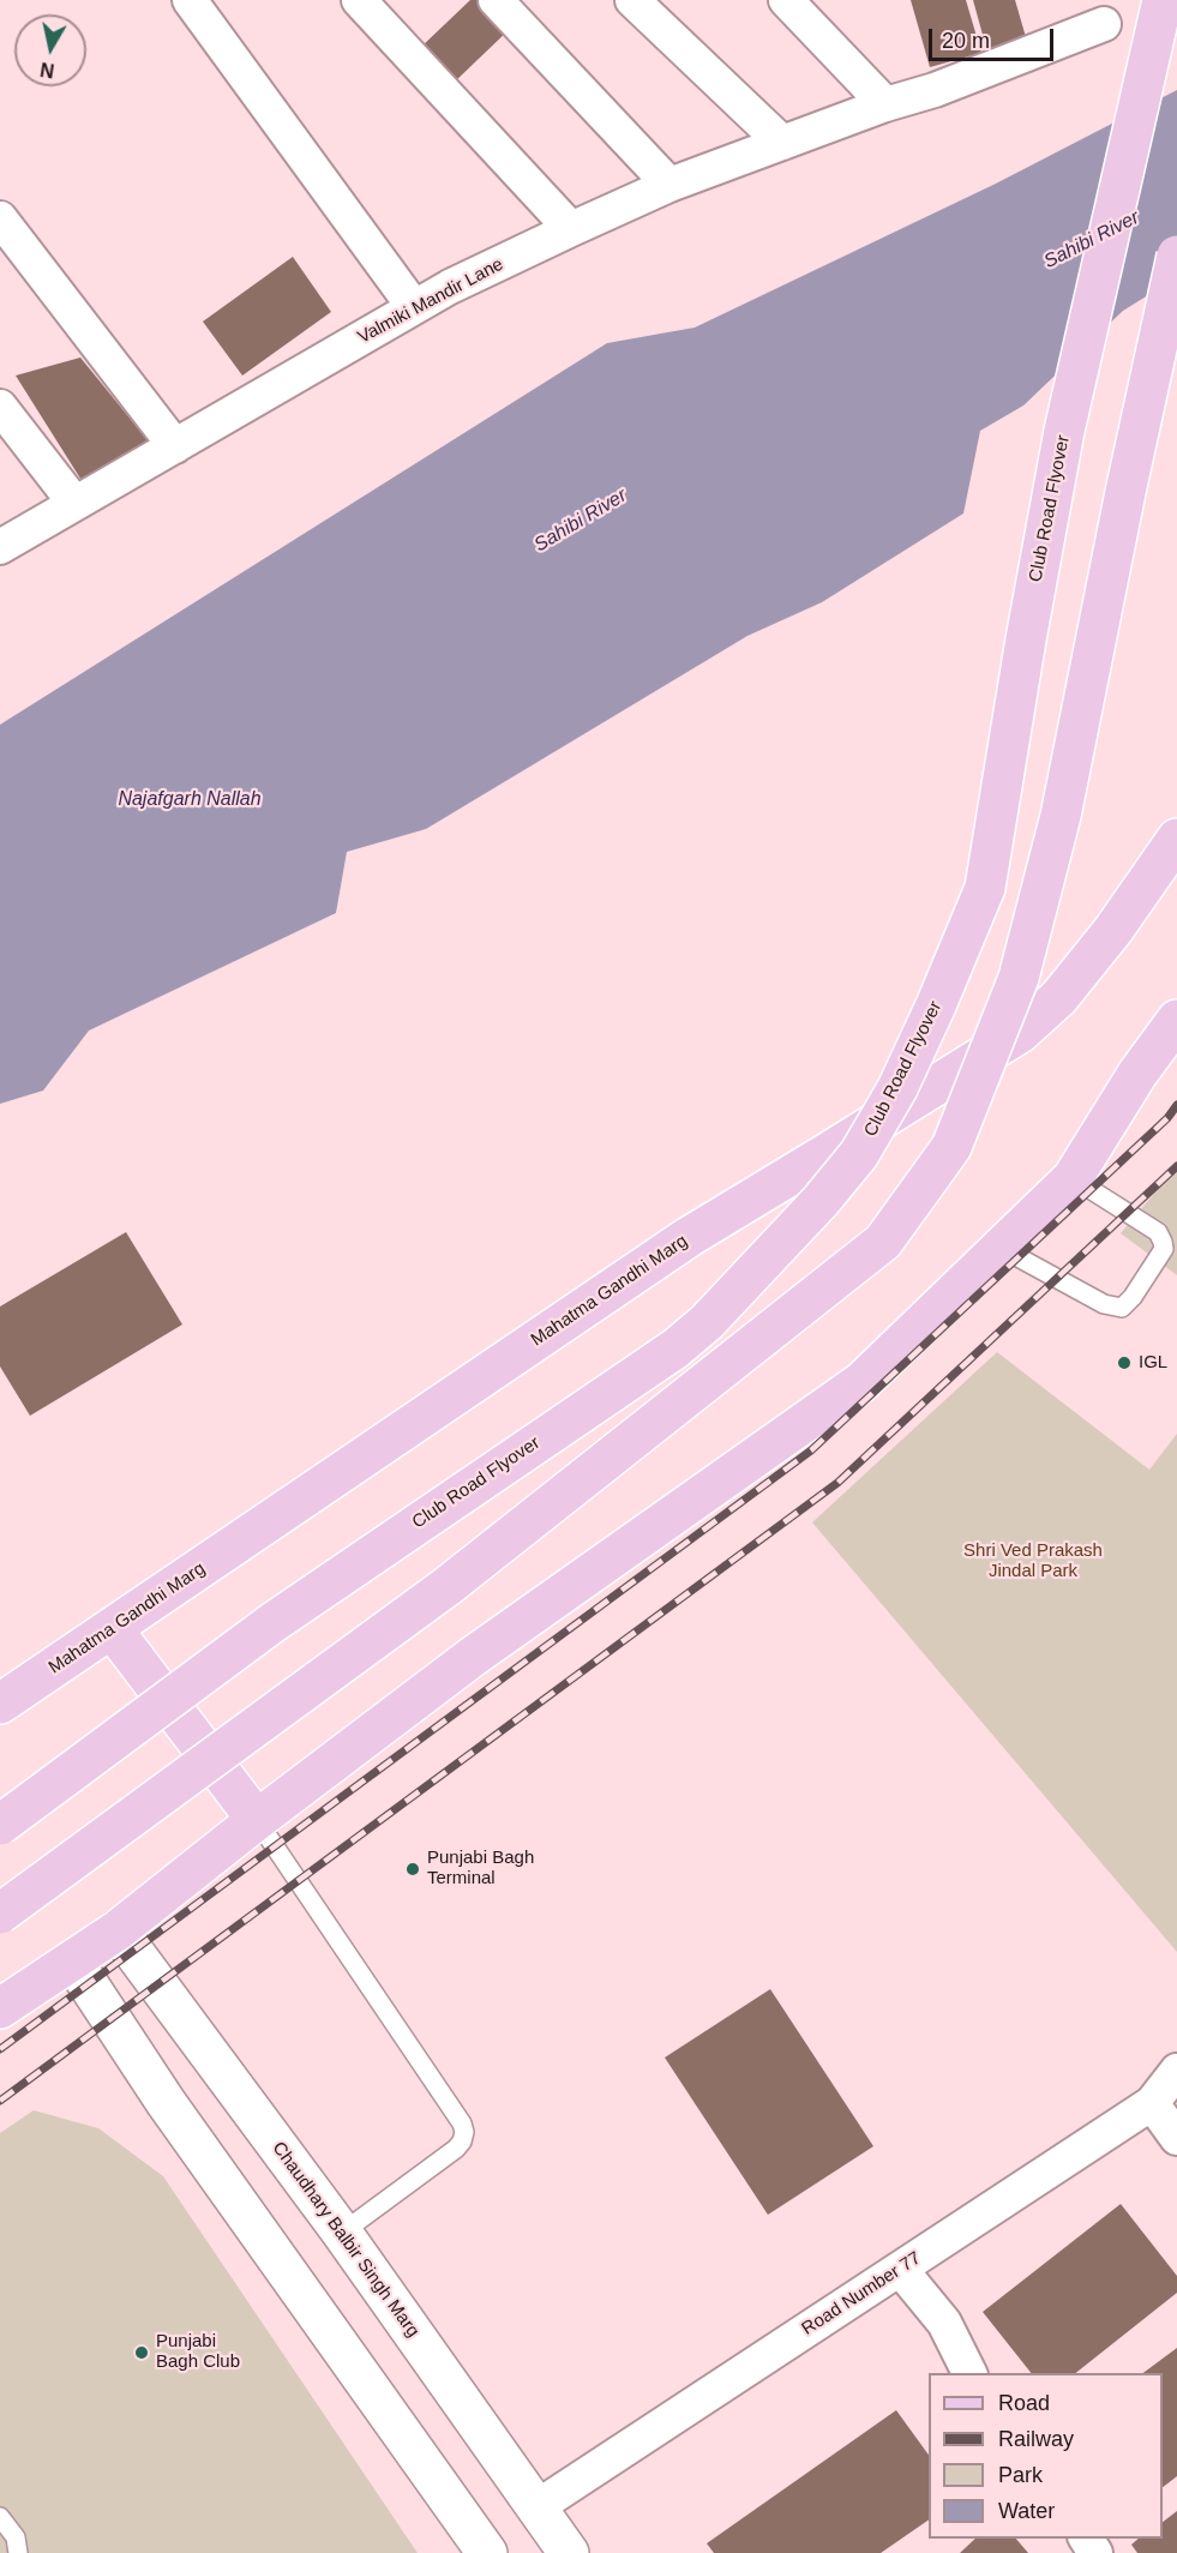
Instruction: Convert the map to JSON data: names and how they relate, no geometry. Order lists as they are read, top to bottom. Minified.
{"streets":{"main road":["Club Road Flyover","Mahatma Gandhi Marg"],"street":["Valmiki Mandir Lane","Chaudhary Balbir Singh Marg","Road Number 77"]},"crossings":[["Chaudhary Balbir Singh Marg","Road Number 77"]],"water":["Sahibi River","Najafgarh Nallah"],"parks":["Shri Ved Prakash Jindal Park"],"places":["IGL","Punjabi Bagh Terminal","Punjabi Bagh Club"],"legend":["Road","Railway","Park","Water"],"scale_bar":"20 m","north":"bottom"}
